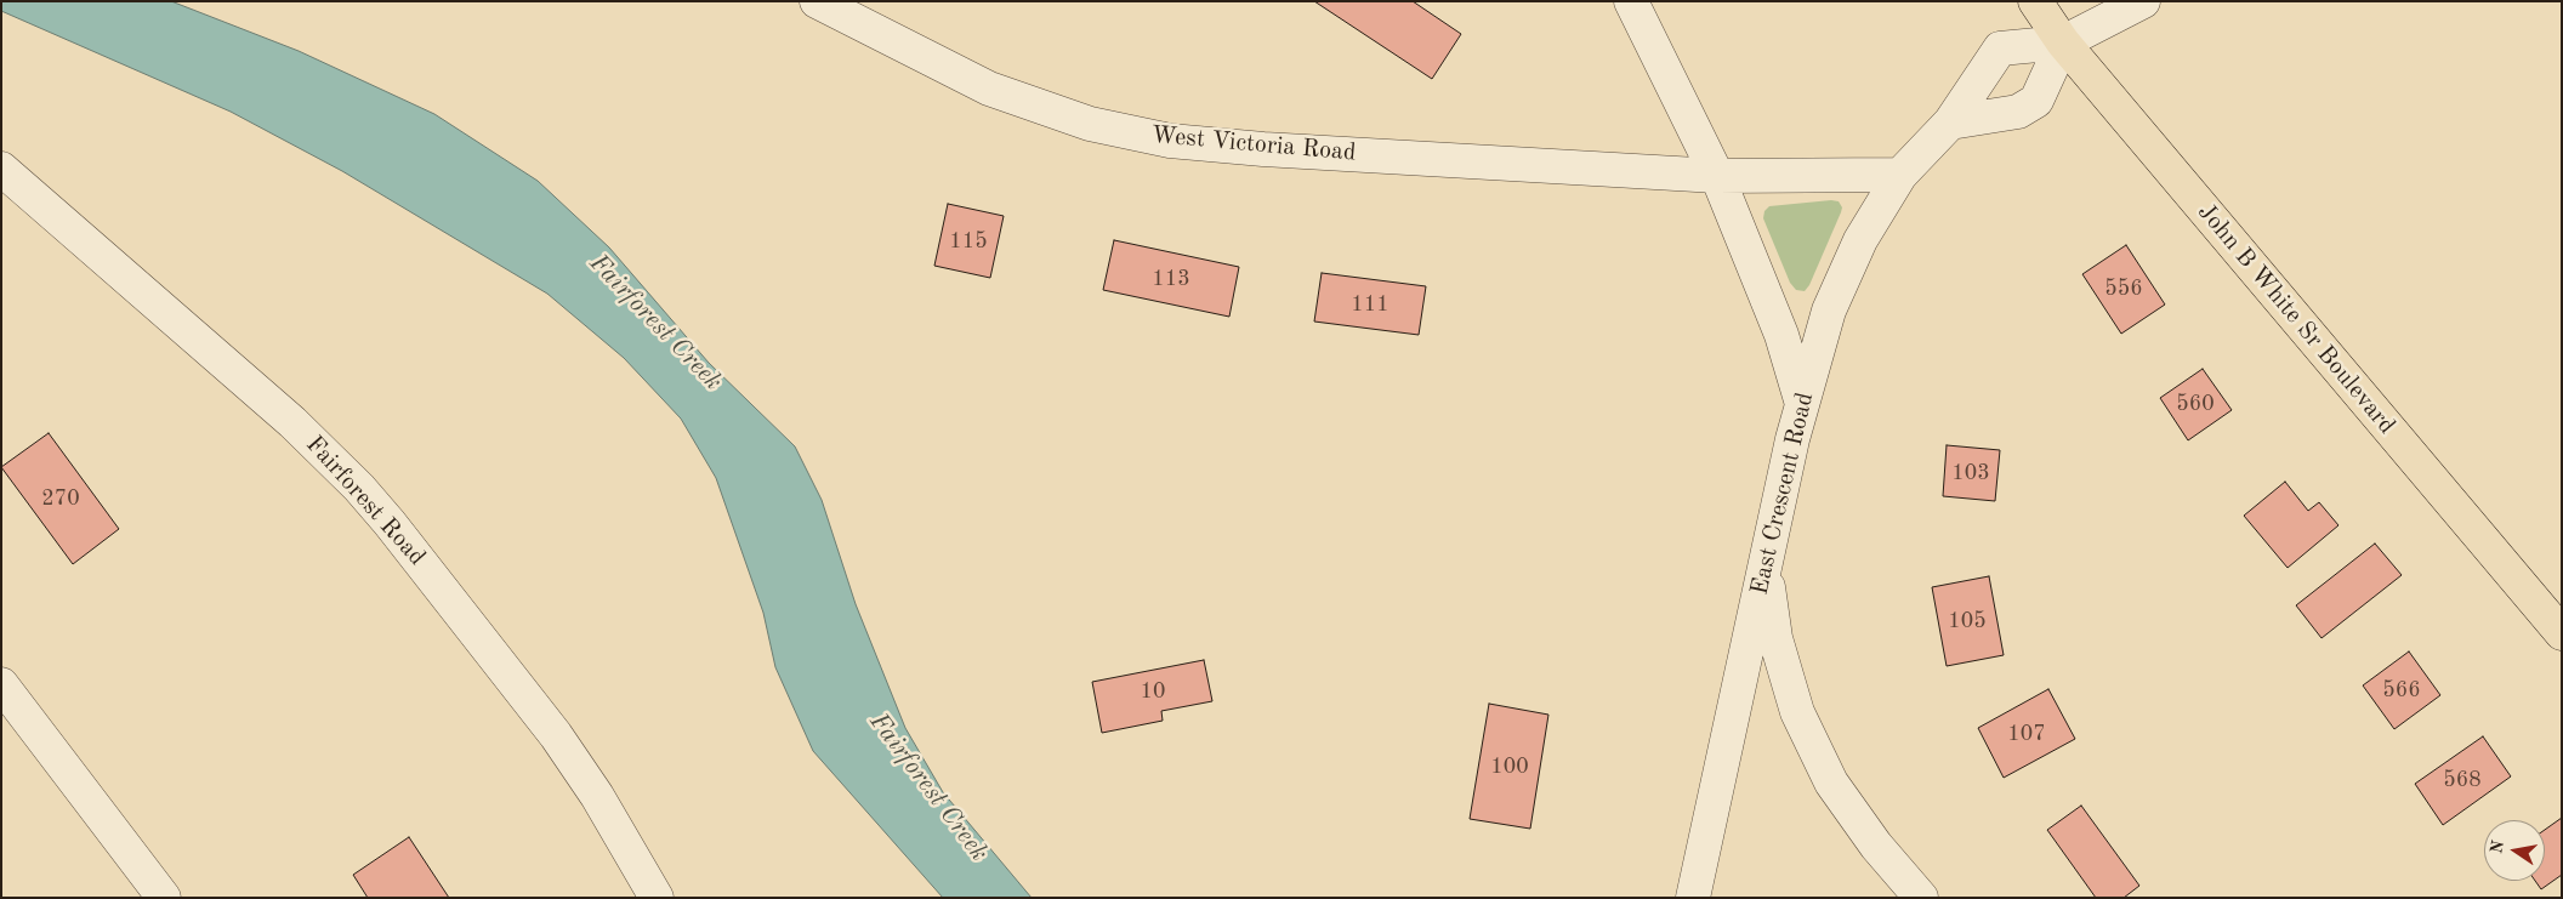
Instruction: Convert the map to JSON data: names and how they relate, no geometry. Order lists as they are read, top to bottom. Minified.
{"streets":{"main road":["John B White Sr Boulevard"],"street":["West Victoria Road","East Crescent Road","Fairforest Road"]},"crossings":[["West Victoria Road","East Crescent Road"],["John B White Sr Boulevard","East Crescent Road"]],"water":["Fairforest Creek"],"house_numbers":["115","113","556","111","560","103","270","105","566","10","107","100","568"],"north":"left"}
